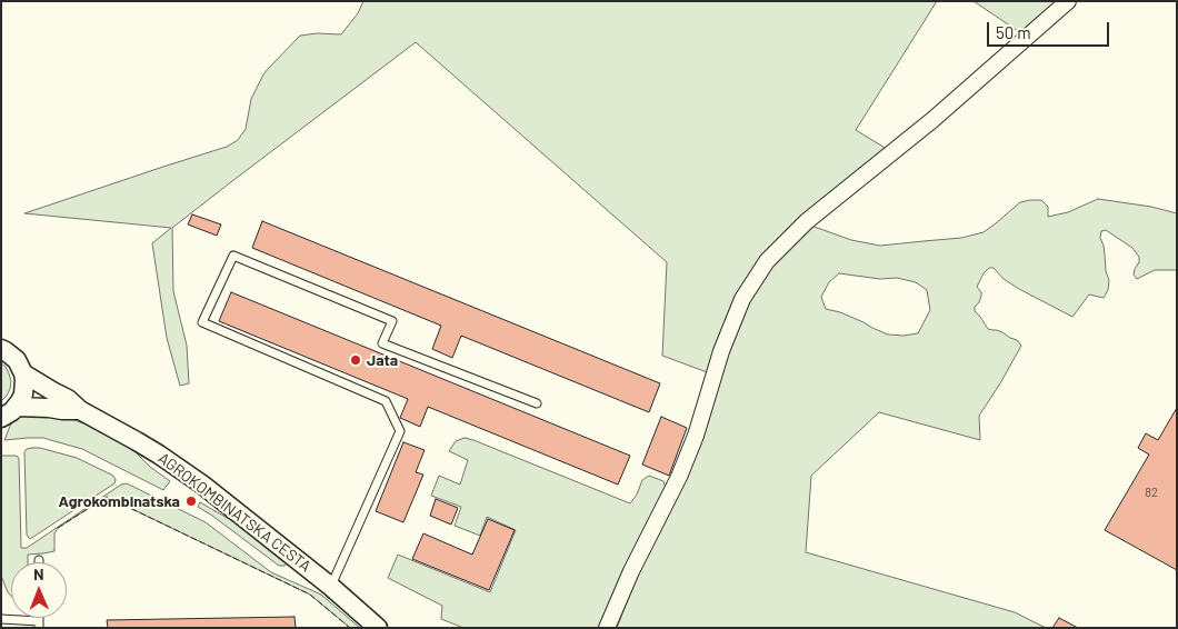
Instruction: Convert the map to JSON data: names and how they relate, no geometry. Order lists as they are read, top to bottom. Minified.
{"streets":{"street":["AGROKOMBINATSKA CESTA"]},"places":["Jata","Agrokombinatska"],"house_numbers":["82"],"scale_bar":"50 m","north":"top"}
